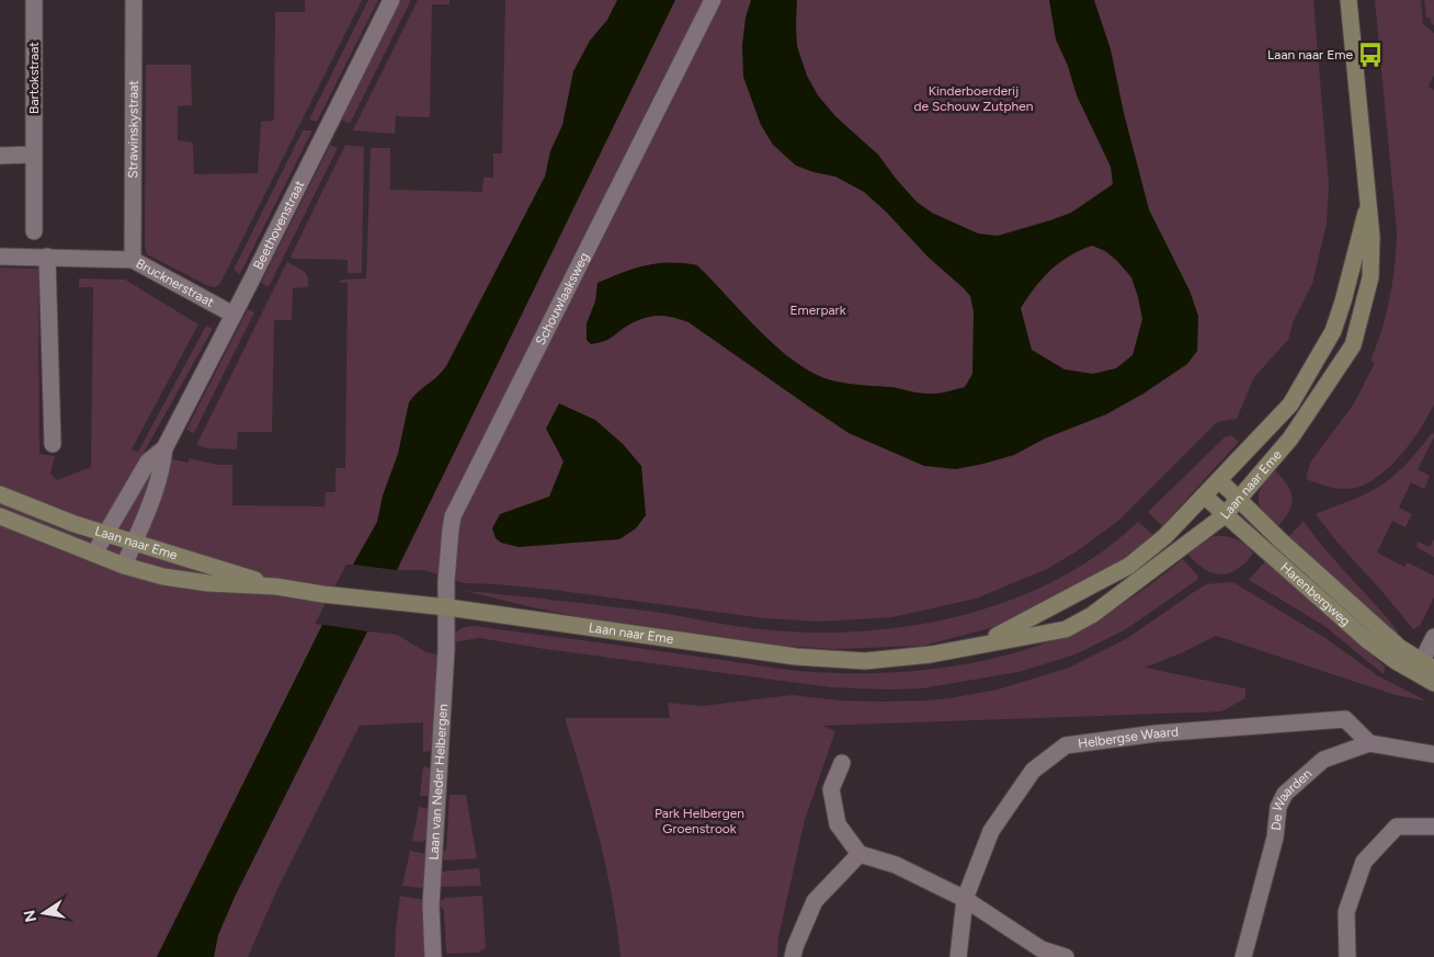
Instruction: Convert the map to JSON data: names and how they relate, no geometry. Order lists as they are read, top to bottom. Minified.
{"streets":{"street":["Bartokstraat","Strawinskystraat","Beethovenstraat","Brucknerstraat","Schouwlaaksweg","Laan naar Eme","Harenbergweg","Helbergse Waard","Laan van Neder Helbergen","De Waarden"]},"crossings":[["Strawinskystraat","Brucknerstraat"],["Beethovenstraat","Brucknerstraat"],["Beethovenstraat","Laan naar Eme"],["Schouwlaaksweg","Laan naar Eme"],["Schouwlaaksweg","Laan van Neder Helbergen"],["Laan naar Eme","Harenbergweg"],["Laan naar Eme","Laan van Neder Helbergen"],["Helbergse Waard","De Waarden"]],"parks":["Kinderboerderij de Schouw Zutphen","Emerpark","Park Helbergen Groenstrook"],"places":{"bus stop":["Laan naar Eme"]},"north":"left"}
